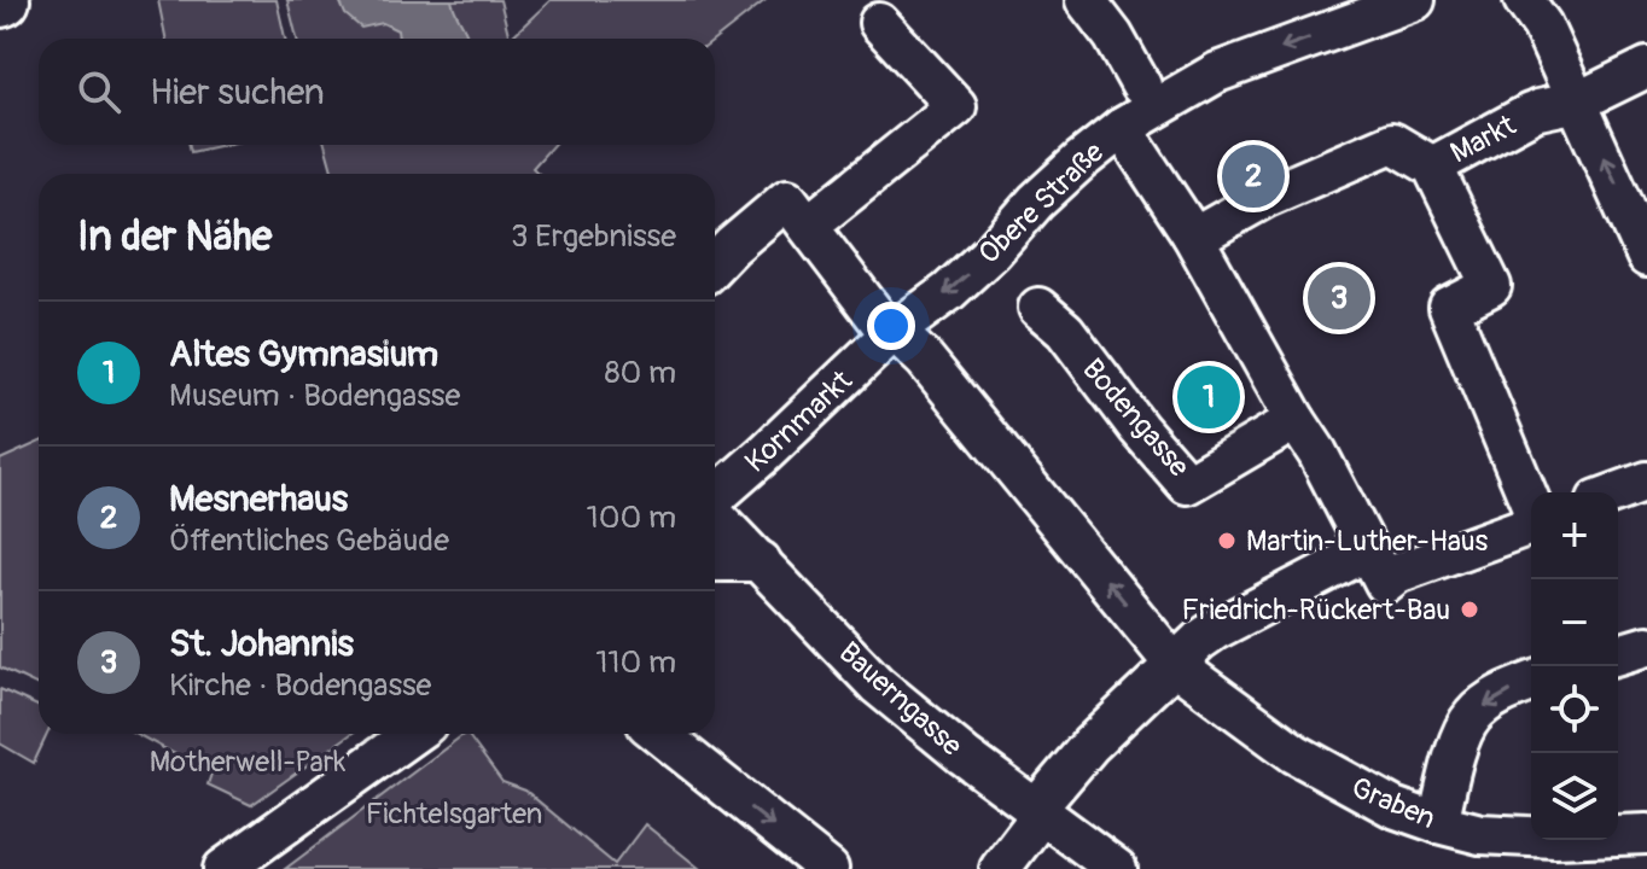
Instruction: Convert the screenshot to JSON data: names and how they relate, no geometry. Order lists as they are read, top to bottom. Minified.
{"streets":{"street":["Markt","Obere Straße","Bodengasse","Kornmarkt","Bauerngasse","Graben"]},"crossings":[["Obere Straße","Kornmarkt"],["Obere Straße","Graben"],["Kornmarkt","Graben"]],"one_way":["Obere Straße"],"parks":["Motherwell-Park","Fichtelsgarten"],"places":["Martin-Luther-Haus","Friedrich-Rückert-Bau"],"page":{"search":"Hier suchen","pins":["2","3","1"],"heading":["In der Nähe","3 Ergebnisse"],"list":[{"mark":"1","name":"Altes Gymnasium","note":"Museum · Bodengasse","value":"80 m"},{"mark":"2","name":"Mesnerhaus","note":"Öffentliches Gebäude","value":"100 m"},{"mark":"3","name":"St. Johannis","note":"Kirche · Bodengasse","value":"110 m"}],"map_buttons":["+","−"]}}
